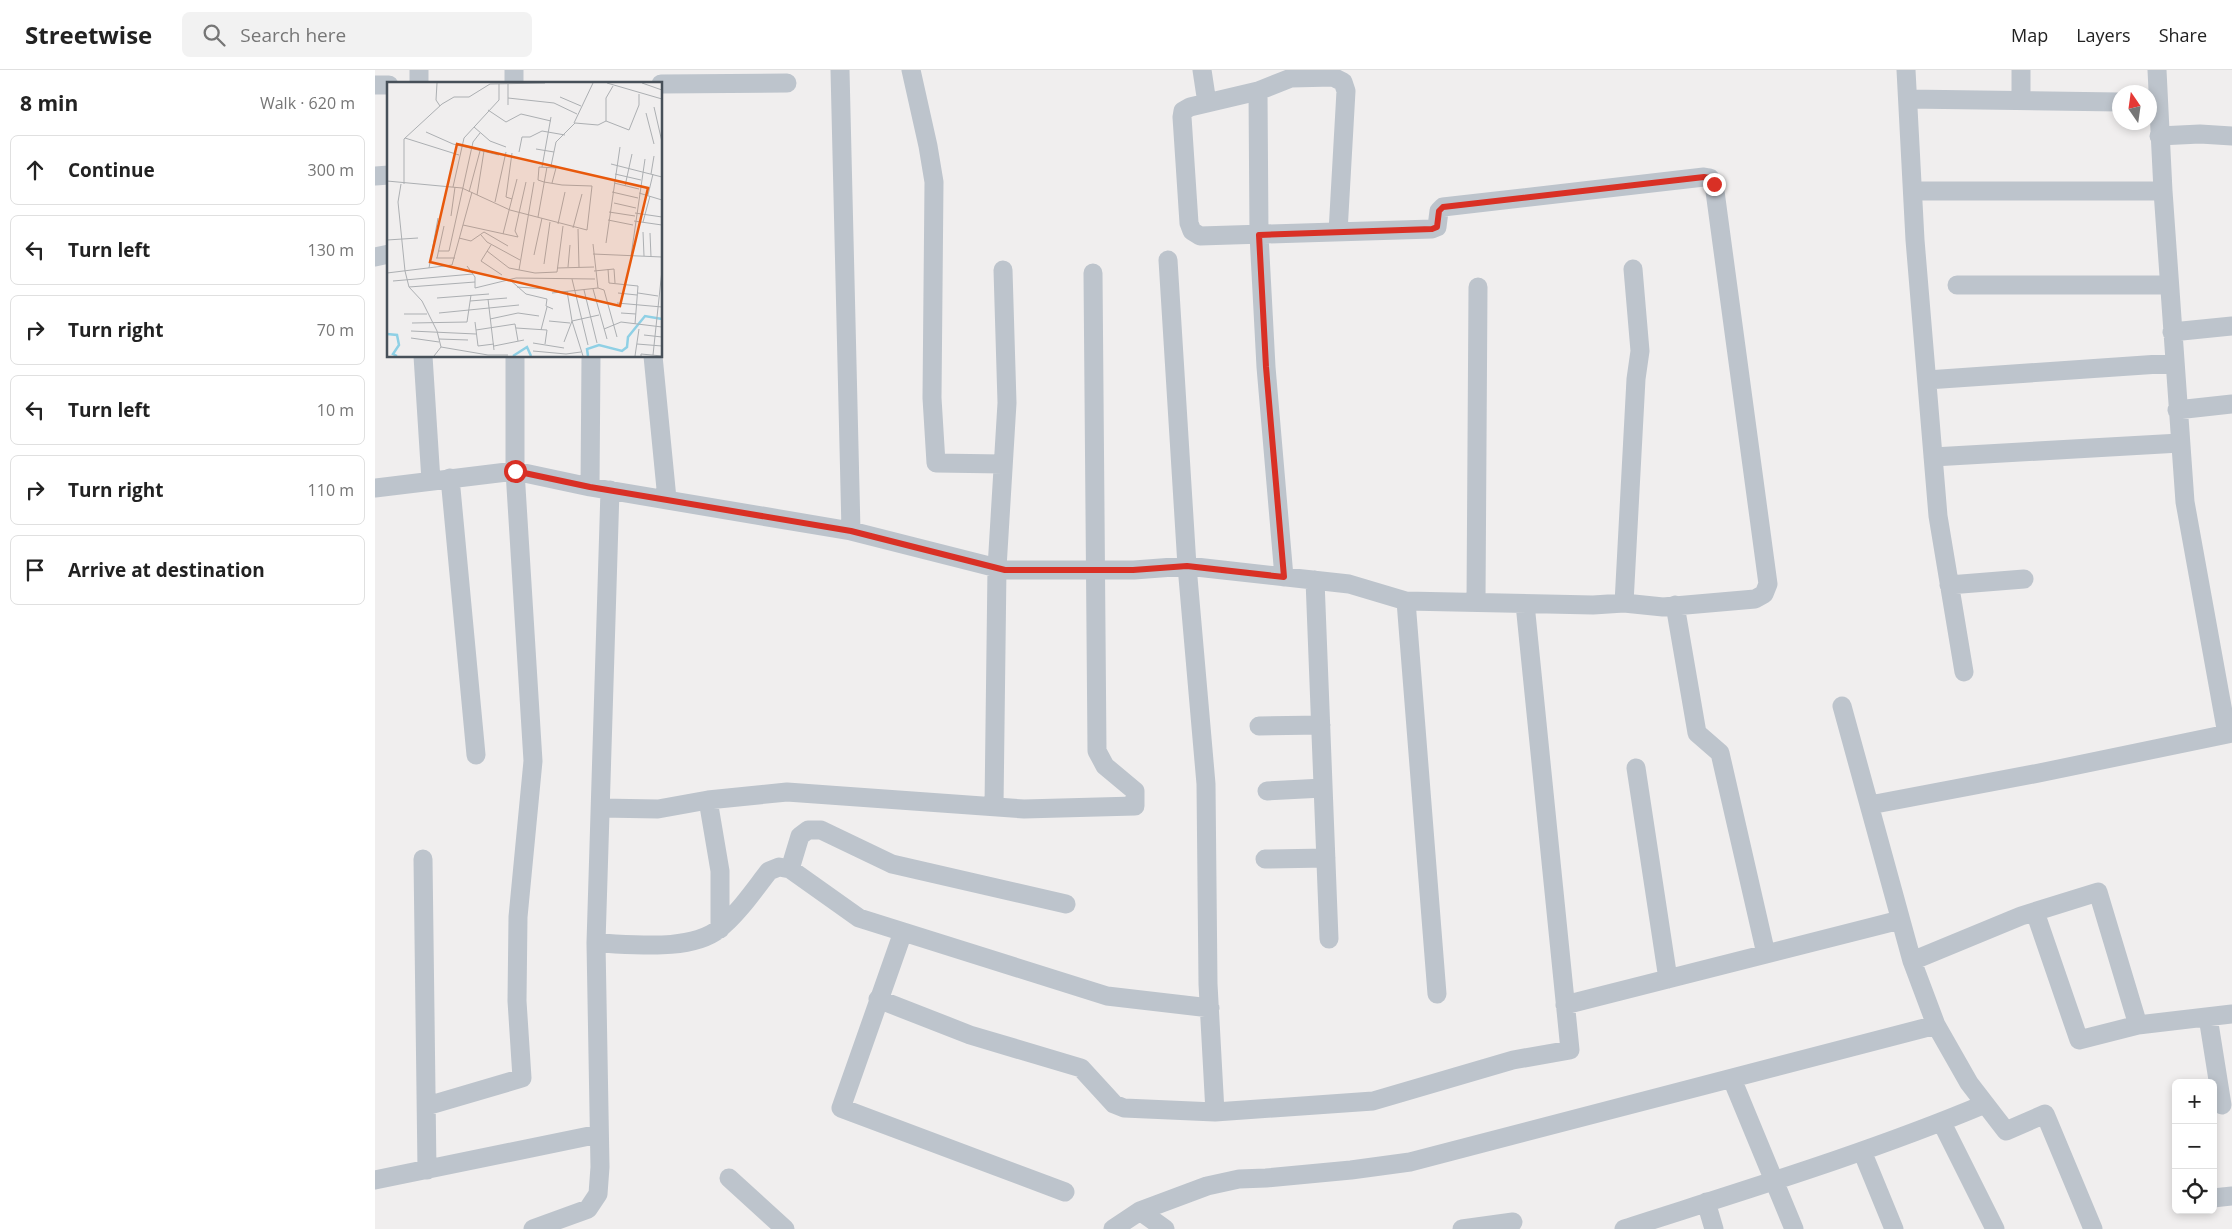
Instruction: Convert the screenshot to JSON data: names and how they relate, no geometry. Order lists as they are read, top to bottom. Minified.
{"north":"top","page":{"header":"Streetwise","search":"Search here","nav":["Map","Layers","Share"],"heading":["8 min","Walk · 620 m"],"list":[["Continue","300 m"],["Turn left","130 m"],["Turn right","70 m"],["Turn left","10 m"],["Turn right","110 m"],"Arrive at destination"],"map_buttons":["+","−"]}}
